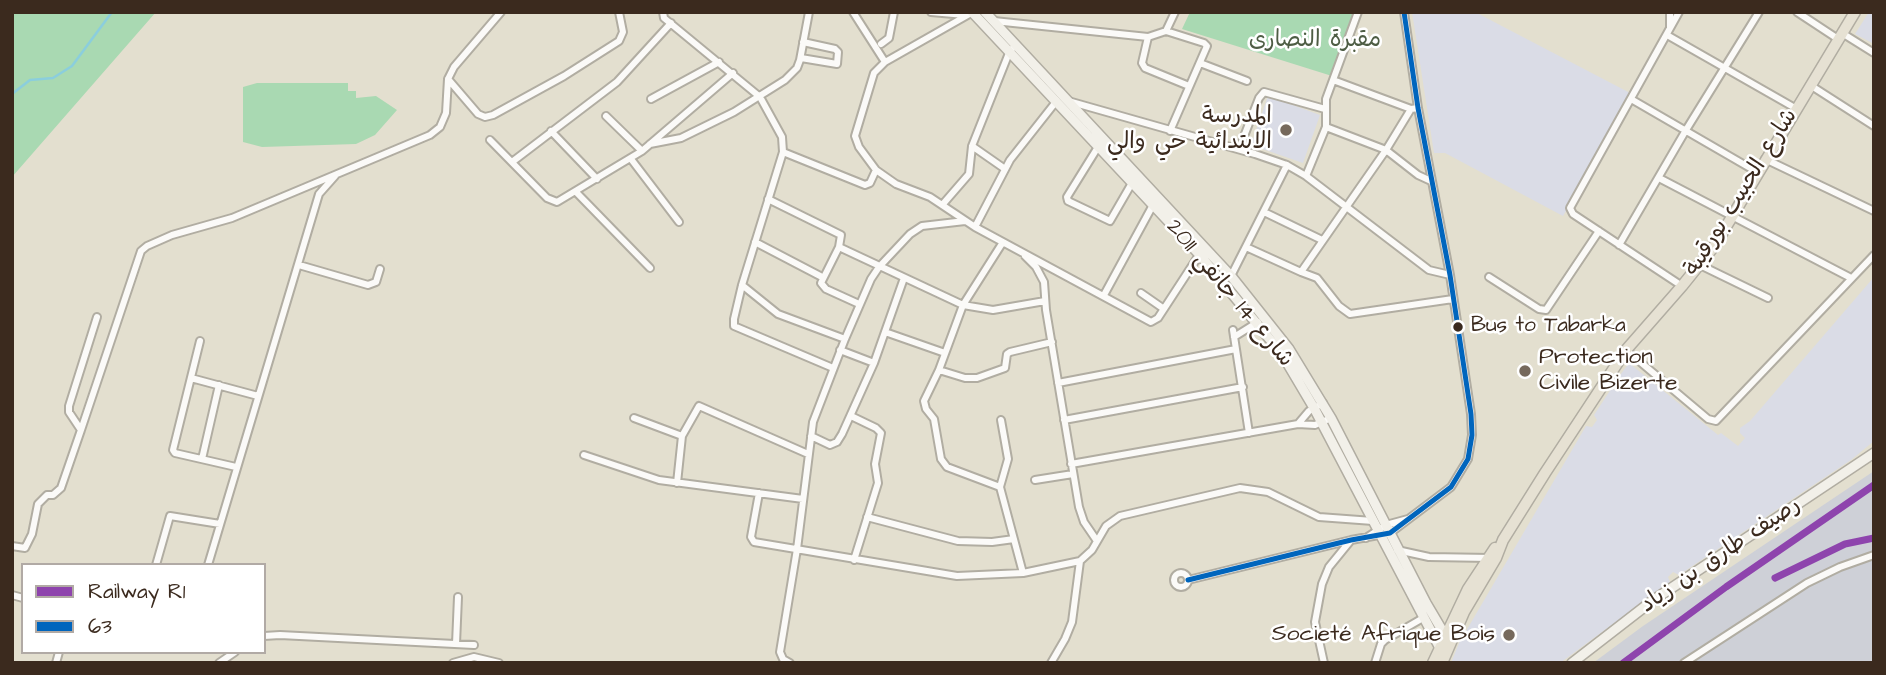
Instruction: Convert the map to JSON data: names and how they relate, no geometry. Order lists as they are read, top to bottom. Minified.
{"streets":{"main road":["شارع الحبيب بورقيبة","شارع 14 جانفي 2011","رصيف طارق بن زياد"]},"crossings":[["شارع الحبيب بورقيبة","شارع 14 جانفي 2011"]],"parks":["مقبرة النصارى"],"places":["المدرسة الابتدائية حي والي","Bus to Tabarka","Protection Civile Bizerte","Societé Afrique Bois"],"lines":["transit line 63","rail line R1"],"legend":["Railway R1","63"]}
